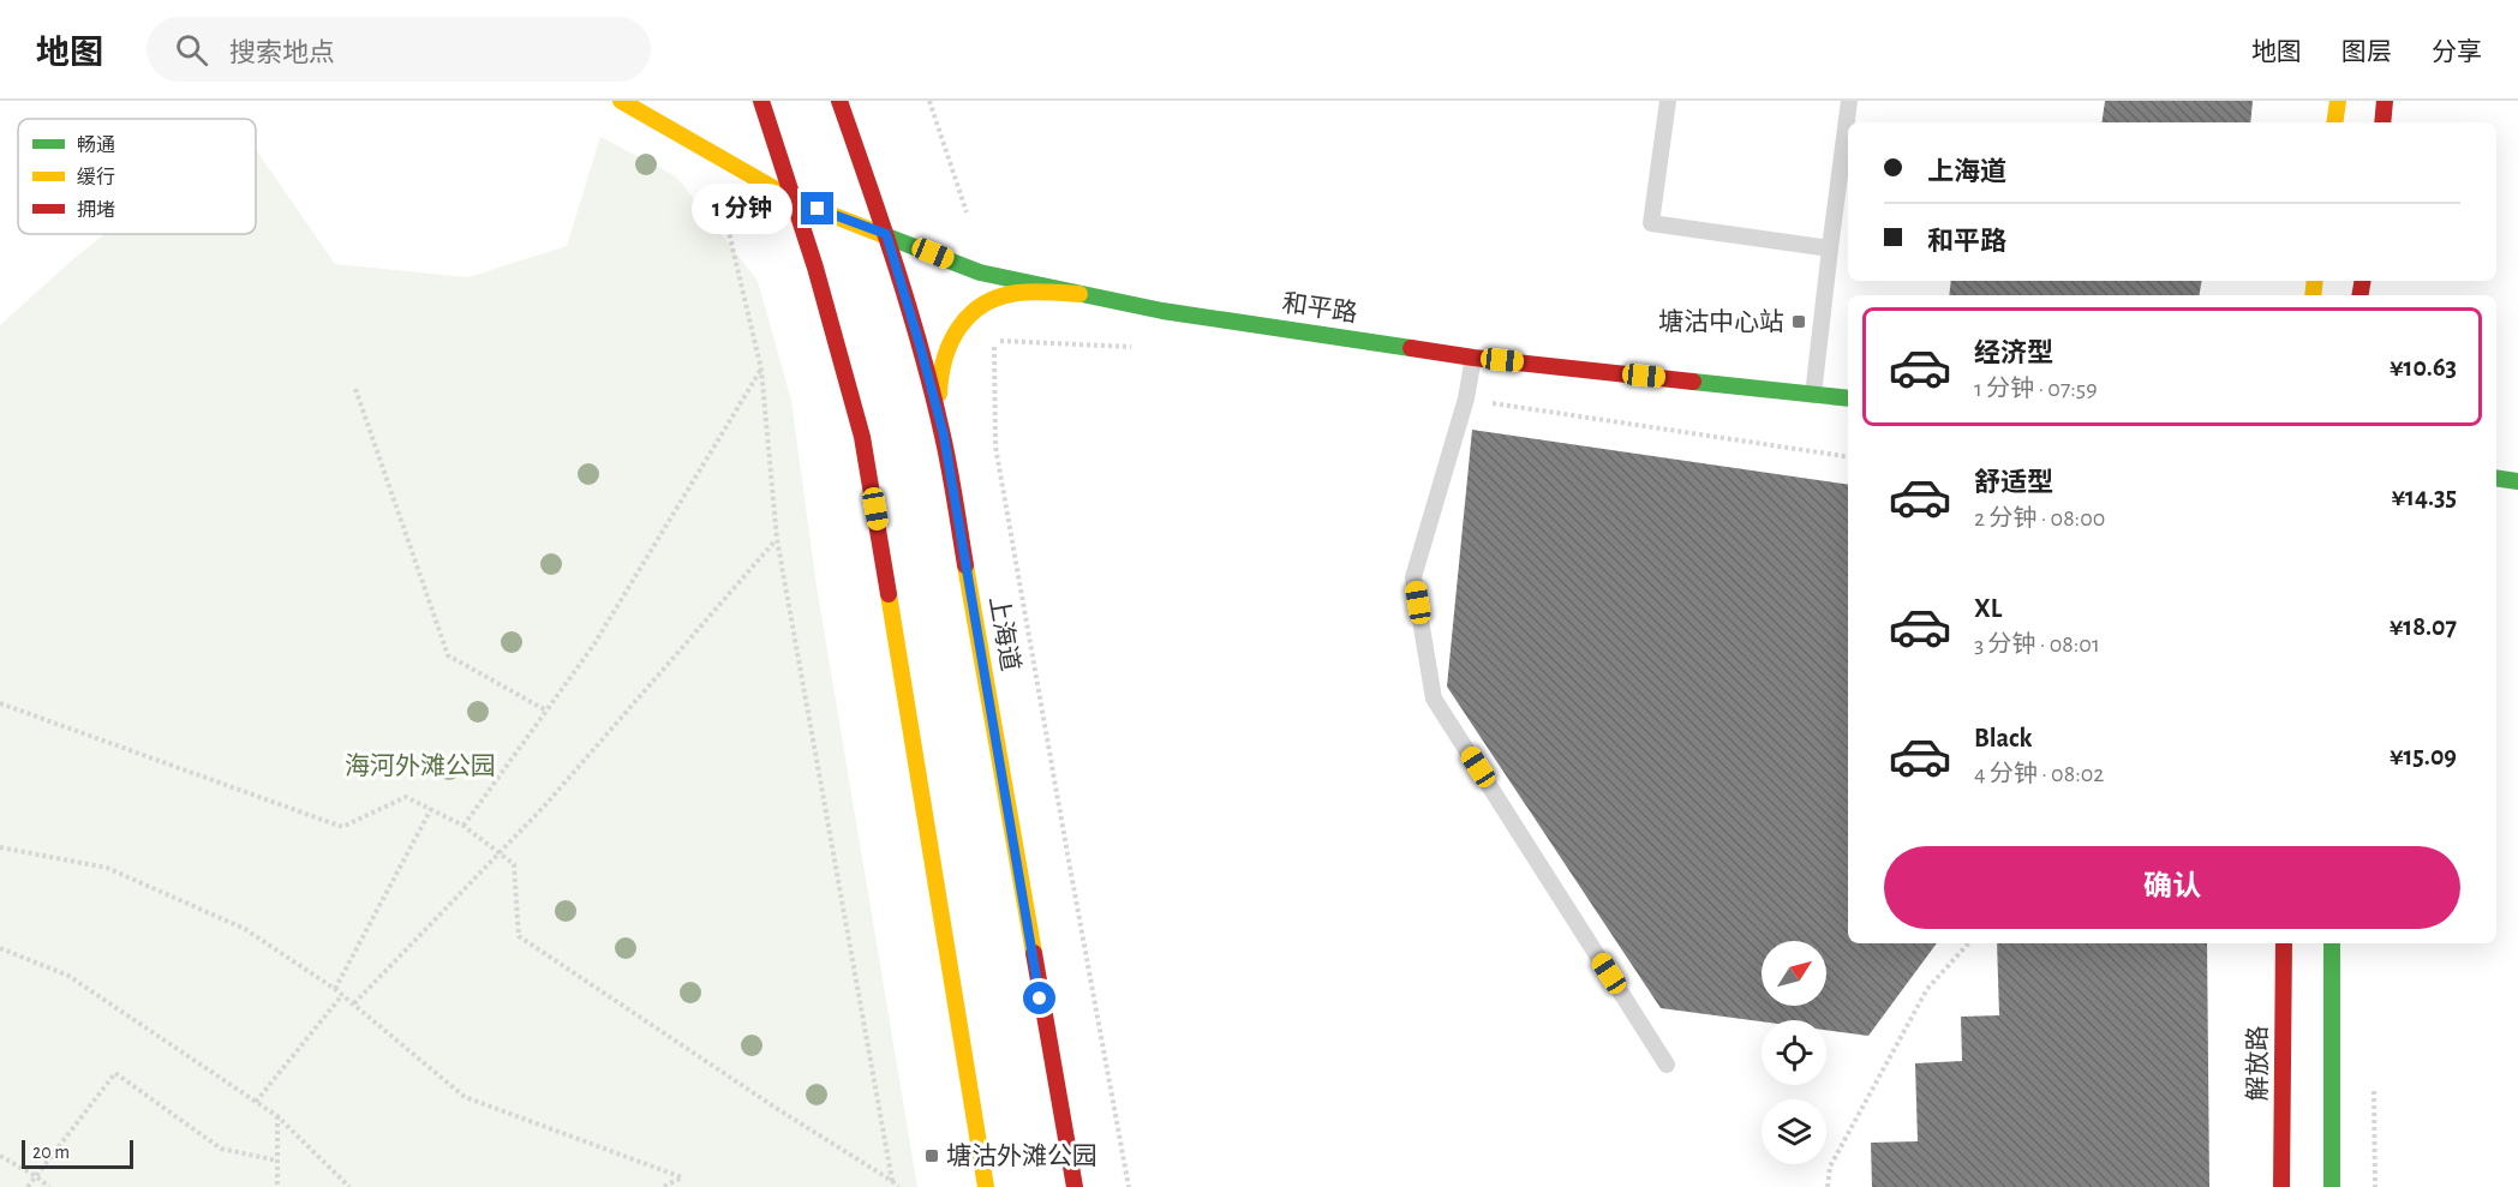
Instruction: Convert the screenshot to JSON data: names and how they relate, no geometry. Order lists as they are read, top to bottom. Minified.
{"streets":{"main road":["和平路","上海道","解放路"]},"crossings":[["和平路","上海道"]],"parks":["海河外滩公园"],"places":{"transit":["塘沽中心站","塘沽外滩公园"]},"legend":["畅通","缓行","拥堵"],"scale_bar":"20 m","north":"top right","page":{"header":"地图","search":"搜索地点","nav":["地图","图层","分享"],"banner":["上海道","和平路"],"bubble":"1 分钟","list":[{"name":"经济型","note":"1 分钟 · 07:59","value":"¥10.63"},{"name":"舒适型","note":"2 分钟 · 08:00","value":"¥14.35"},{"name":"XL","note":"3 分钟 · 08:01","value":"¥18.07"},{"name":"Black","note":"4 分钟 · 08:02","value":"¥15.09"}],"buttons":"确认","scale":"20 m"}}
